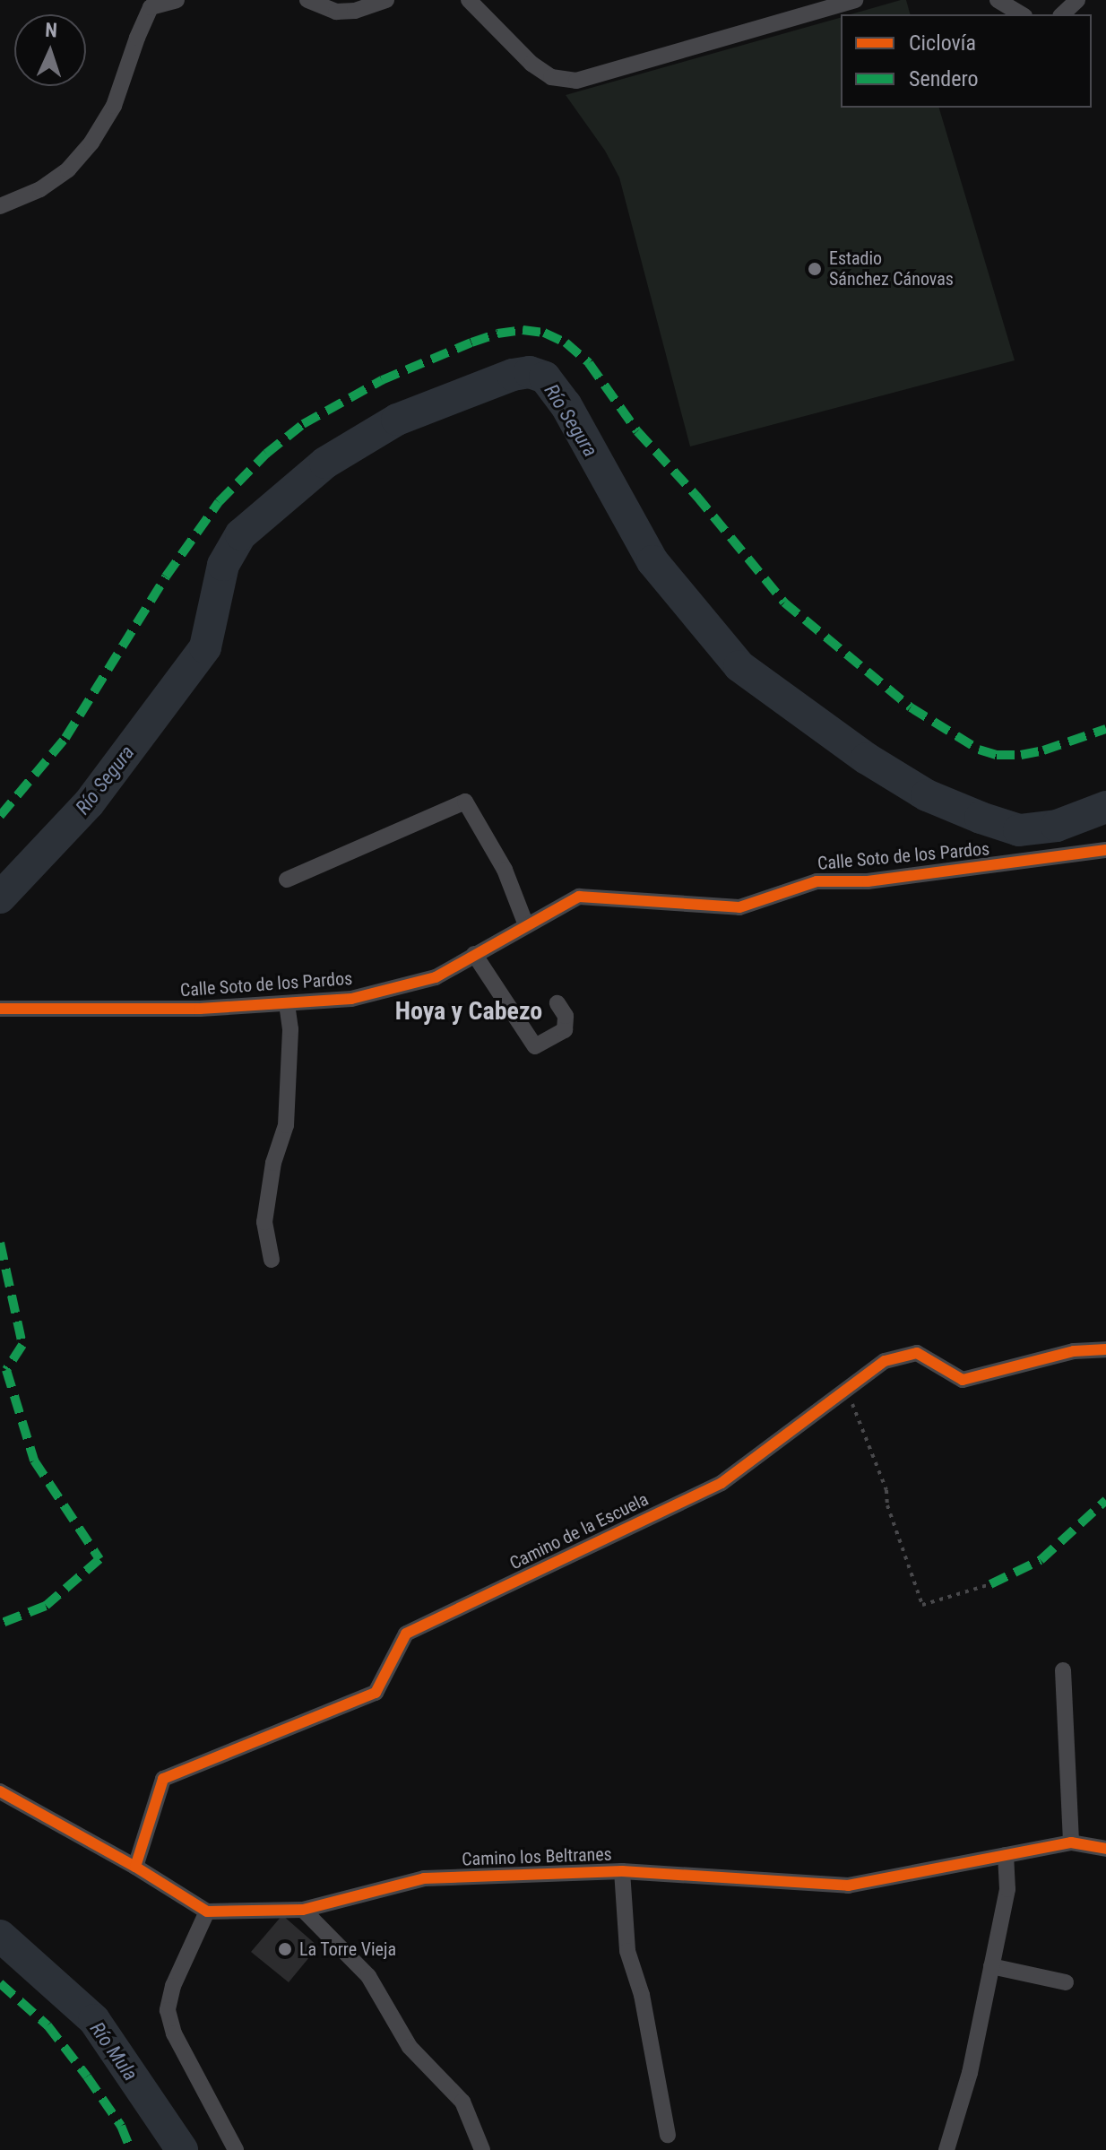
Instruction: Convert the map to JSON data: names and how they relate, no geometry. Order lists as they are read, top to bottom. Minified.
{"streets":{"street":["Calle Soto de los Pardos","Camino de la Escuela","Camino los Beltranes"]},"districts":["Hoya y Cabezo"],"water":["Río Segura","Río Mula"],"places":["Estadio Sánchez Cánovas","La Torre Vieja"],"legend":["Ciclovía","Sendero"],"north":"top"}
